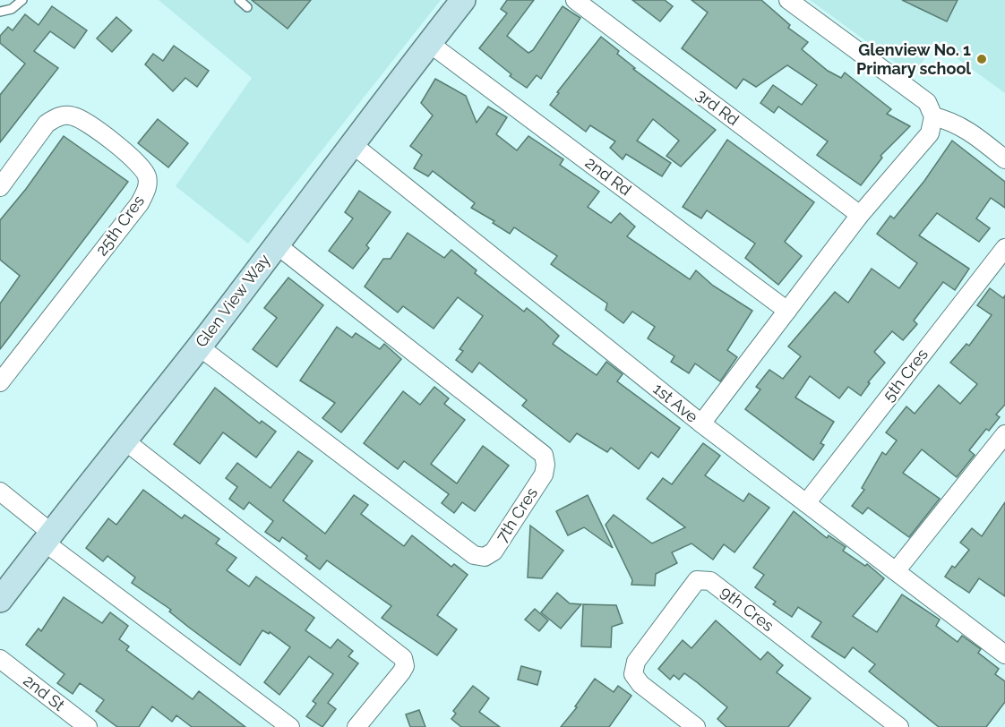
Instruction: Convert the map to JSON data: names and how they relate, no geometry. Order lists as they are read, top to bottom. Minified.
{"streets":{"street":["3rd Rd","2nd Rd","25th Cres","Glen View Way","5th Cres","1st Ave","7th Cres","9th Cres","2nd St"]},"crossings":[["2nd Rd","Glen View Way"],["Glen View Way","1st Ave"],["Glen View Way","7th Cres"],["5th Cres","1st Ave"]],"places":["Glenview No. 1 Primary school"]}
